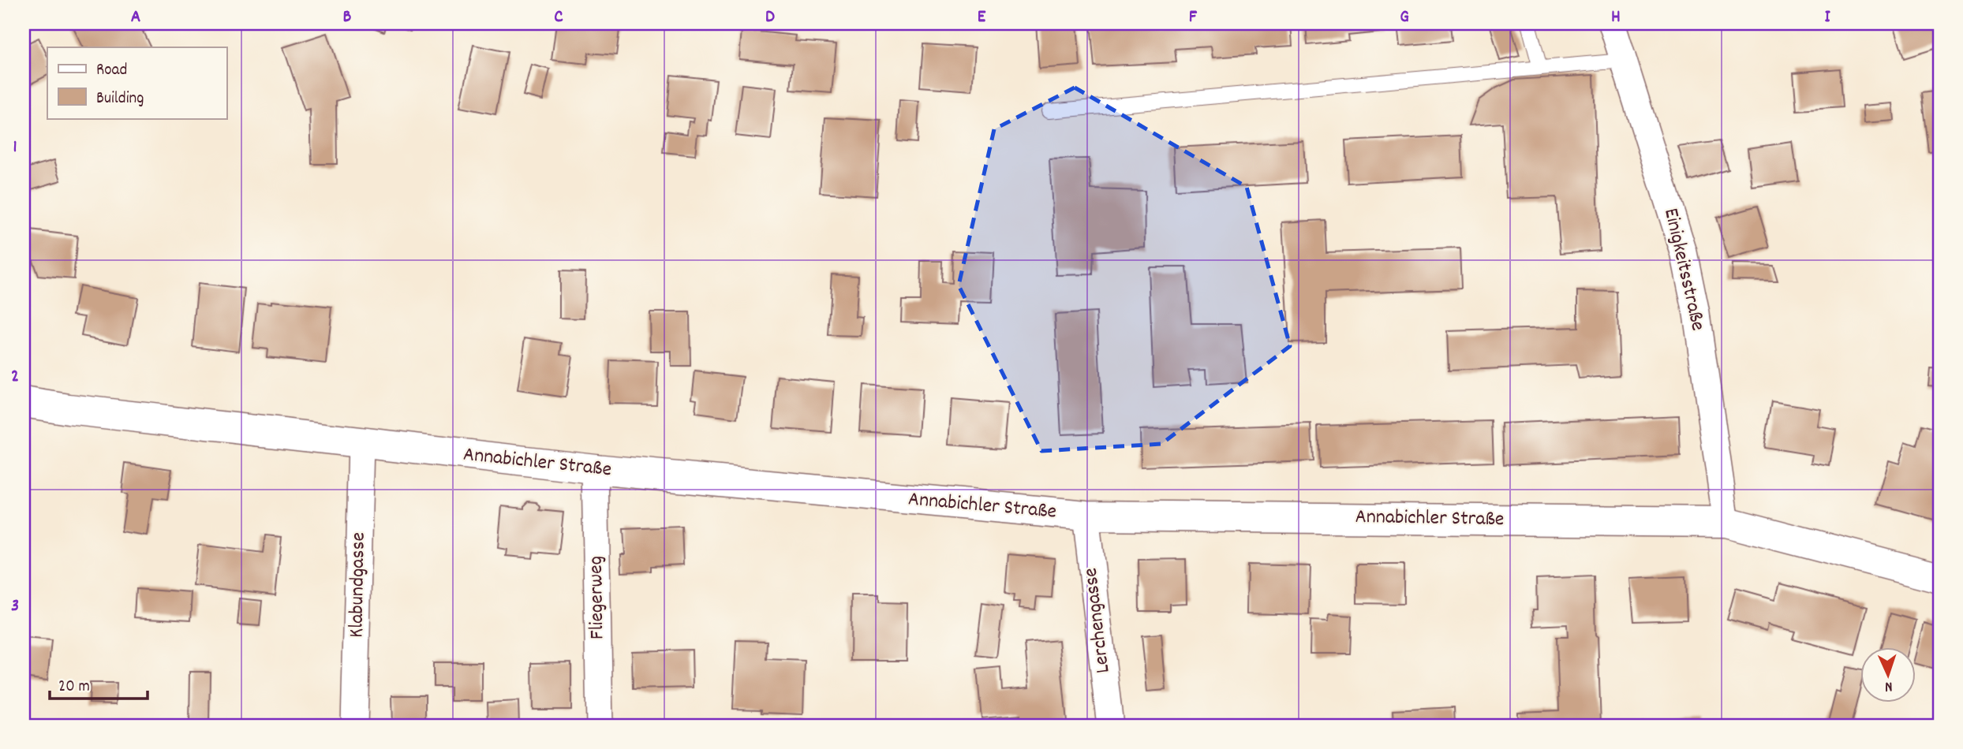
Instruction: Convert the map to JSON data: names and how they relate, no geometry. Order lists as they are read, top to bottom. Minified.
{"streets":{"street":["Einigkeitsstraße","Annabichler Straße","Klabundgasse","Fliegerweg","Lerchengasse"]},"crossings":[["Einigkeitsstraße","Annabichler Straße"],["Annabichler Straße","Klabundgasse"],["Annabichler Straße","Fliegerweg"],["Annabichler Straße","Lerchengasse"]],"legend":["Road","Building"],"scale_bar":"20 m","north":"bottom","grid":{"columns":["A","B","C","D","E","F","G","H","I"],"rows":["1","2","3"]}}
